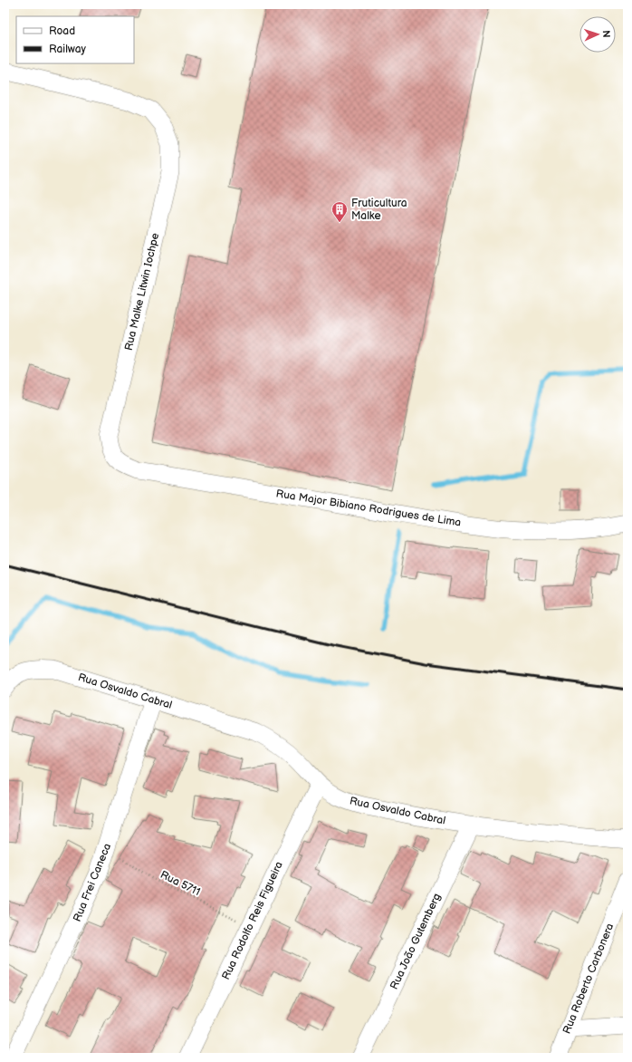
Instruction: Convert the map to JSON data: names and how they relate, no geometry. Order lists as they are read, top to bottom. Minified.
{"streets":{"street":["Rua Malke Litwin Iochpe","Rua Major Bibiano Rodrigues de Lima","Rua Osvaldo Cabral","Rua Frei Caneca","Rua Rodolfo Reis Figueira","Rua João Gutemberg","Rua Roberto Carbonera"],"path":["Rua 5711"]},"crossings":[["Rua Malke Litwin Iochpe","Rua Major Bibiano Rodrigues de Lima"],["Rua Osvaldo Cabral","Rua Frei Caneca"],["Rua Osvaldo Cabral","Rua Rodolfo Reis Figueira"],["Rua Osvaldo Cabral","Rua João Gutemberg"],["Rua Frei Caneca","Rua 5711"],["Rua 5711","Rua Rodolfo Reis Figueira"]],"places":{"building":["Fruticultura Malke"]},"legend":["Road","Railway"],"north":"right"}
